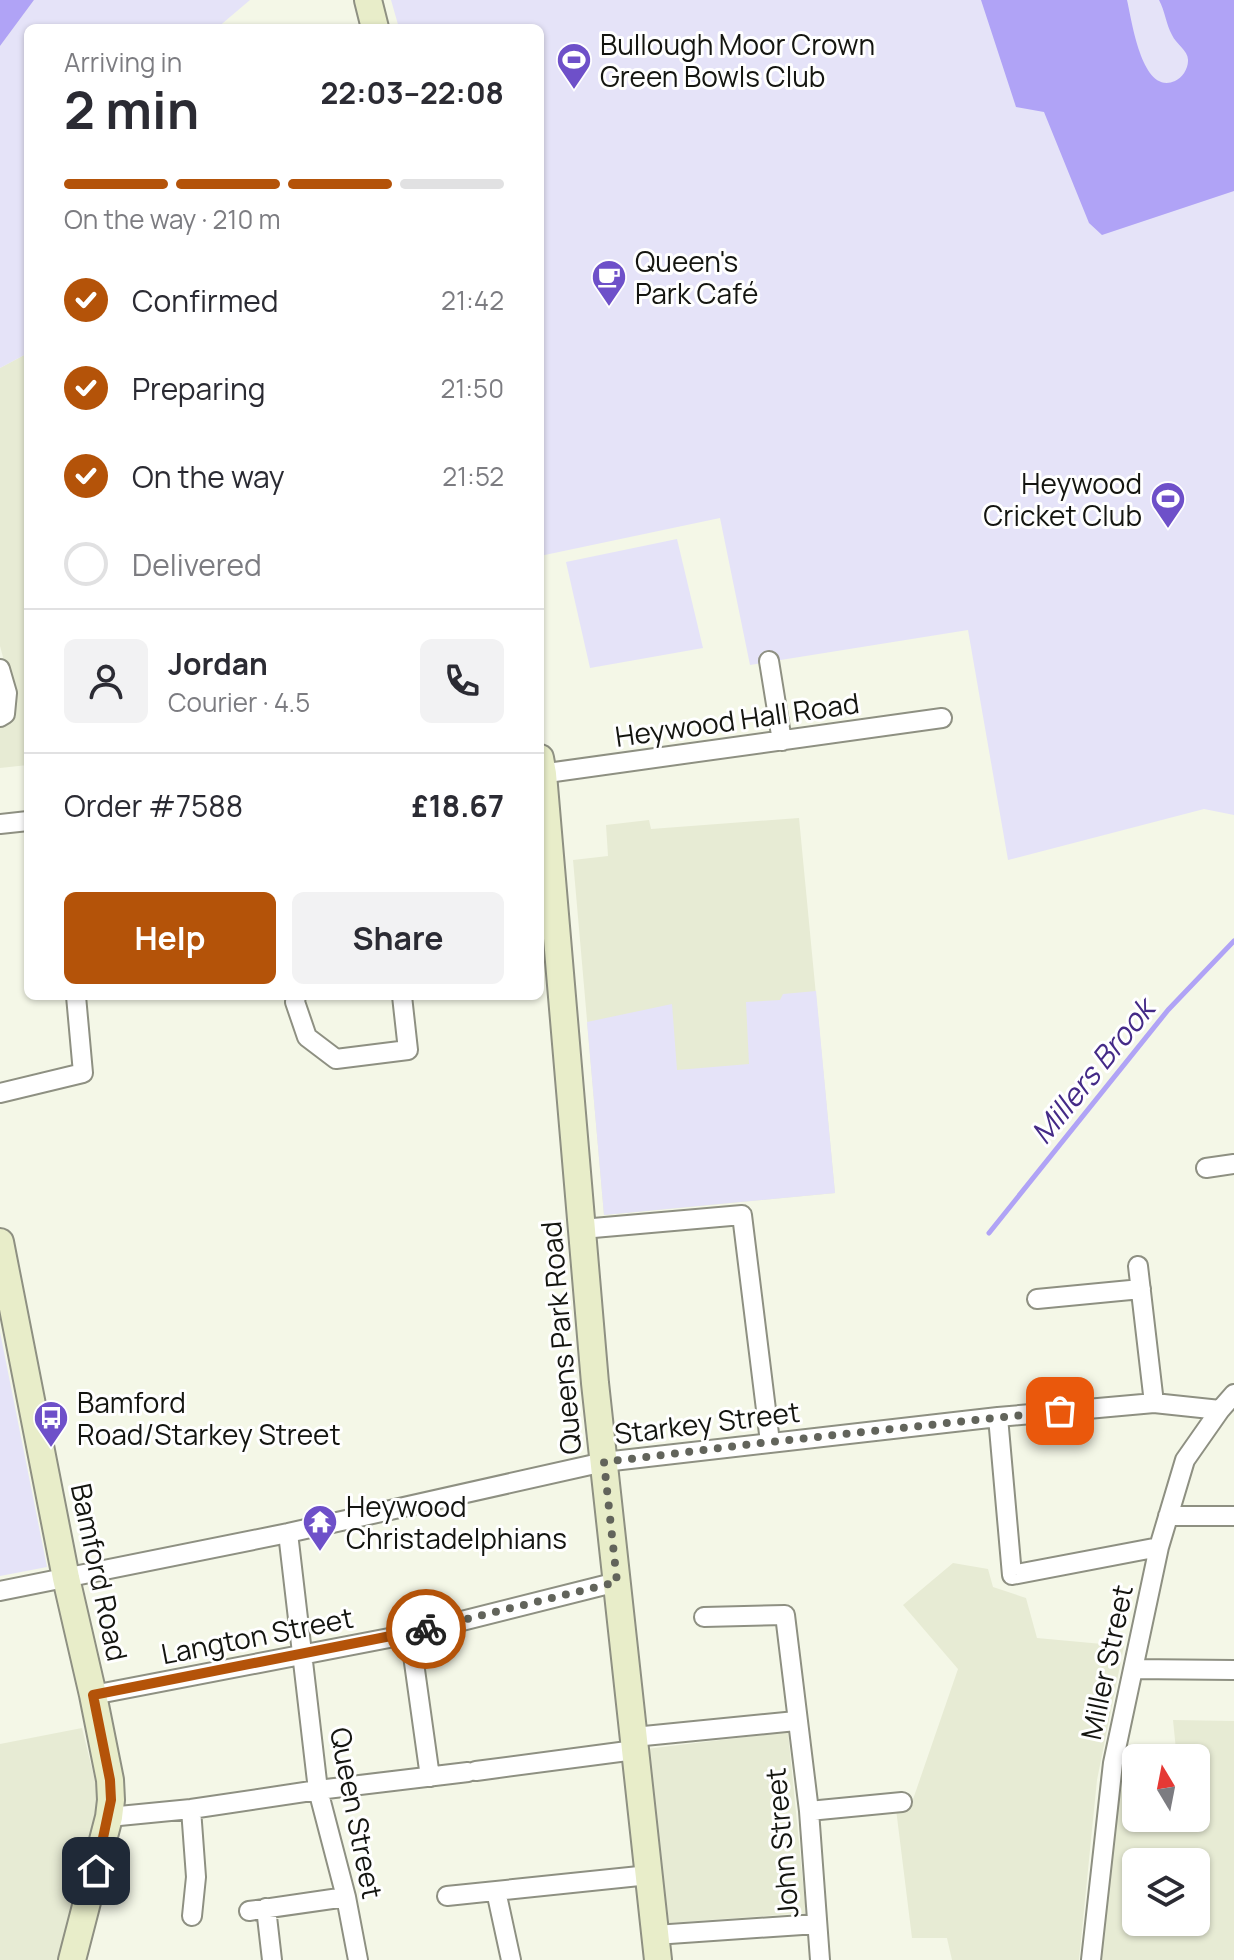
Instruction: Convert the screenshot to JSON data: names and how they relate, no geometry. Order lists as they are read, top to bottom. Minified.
{"streets":{"street":["Heywood Hall Road","Queens Park Road","Starkey Street","Bamford Road","Langton Street","Miller Street","Queen Street","John Street"]},"crossings":[["Queens Park Road","Starkey Street"],["Queens Park Road","Langton Street"],["Starkey Street","Bamford Road"],["Starkey Street","Miller Street"],["Starkey Street","Queen Street"],["Bamford Road","Langton Street"],["Langton Street","Queen Street"]],"water":["Millers Brook"],"places":{"sports":["Bullough Moor Crown Green Bowls Club","Heywood Cricket Club"],"cafe":["Queen's Park Café"],"bus stop":["Bamford Road/Starkey Street"],"temple":["Heywood Christadelphians"]},"north":"top","page":{"heading":["2 min","Arriving in","22:03–22:08"],"panel":["Jordan","Courier · 4.5","Order #7588","£18.67"],"bar":"On the way · 210 m","list":[["Confirmed","21:42"],["Preparing","21:50"],["On the way","21:52"],"Delivered"],"buttons":["Help","Share"]}}
